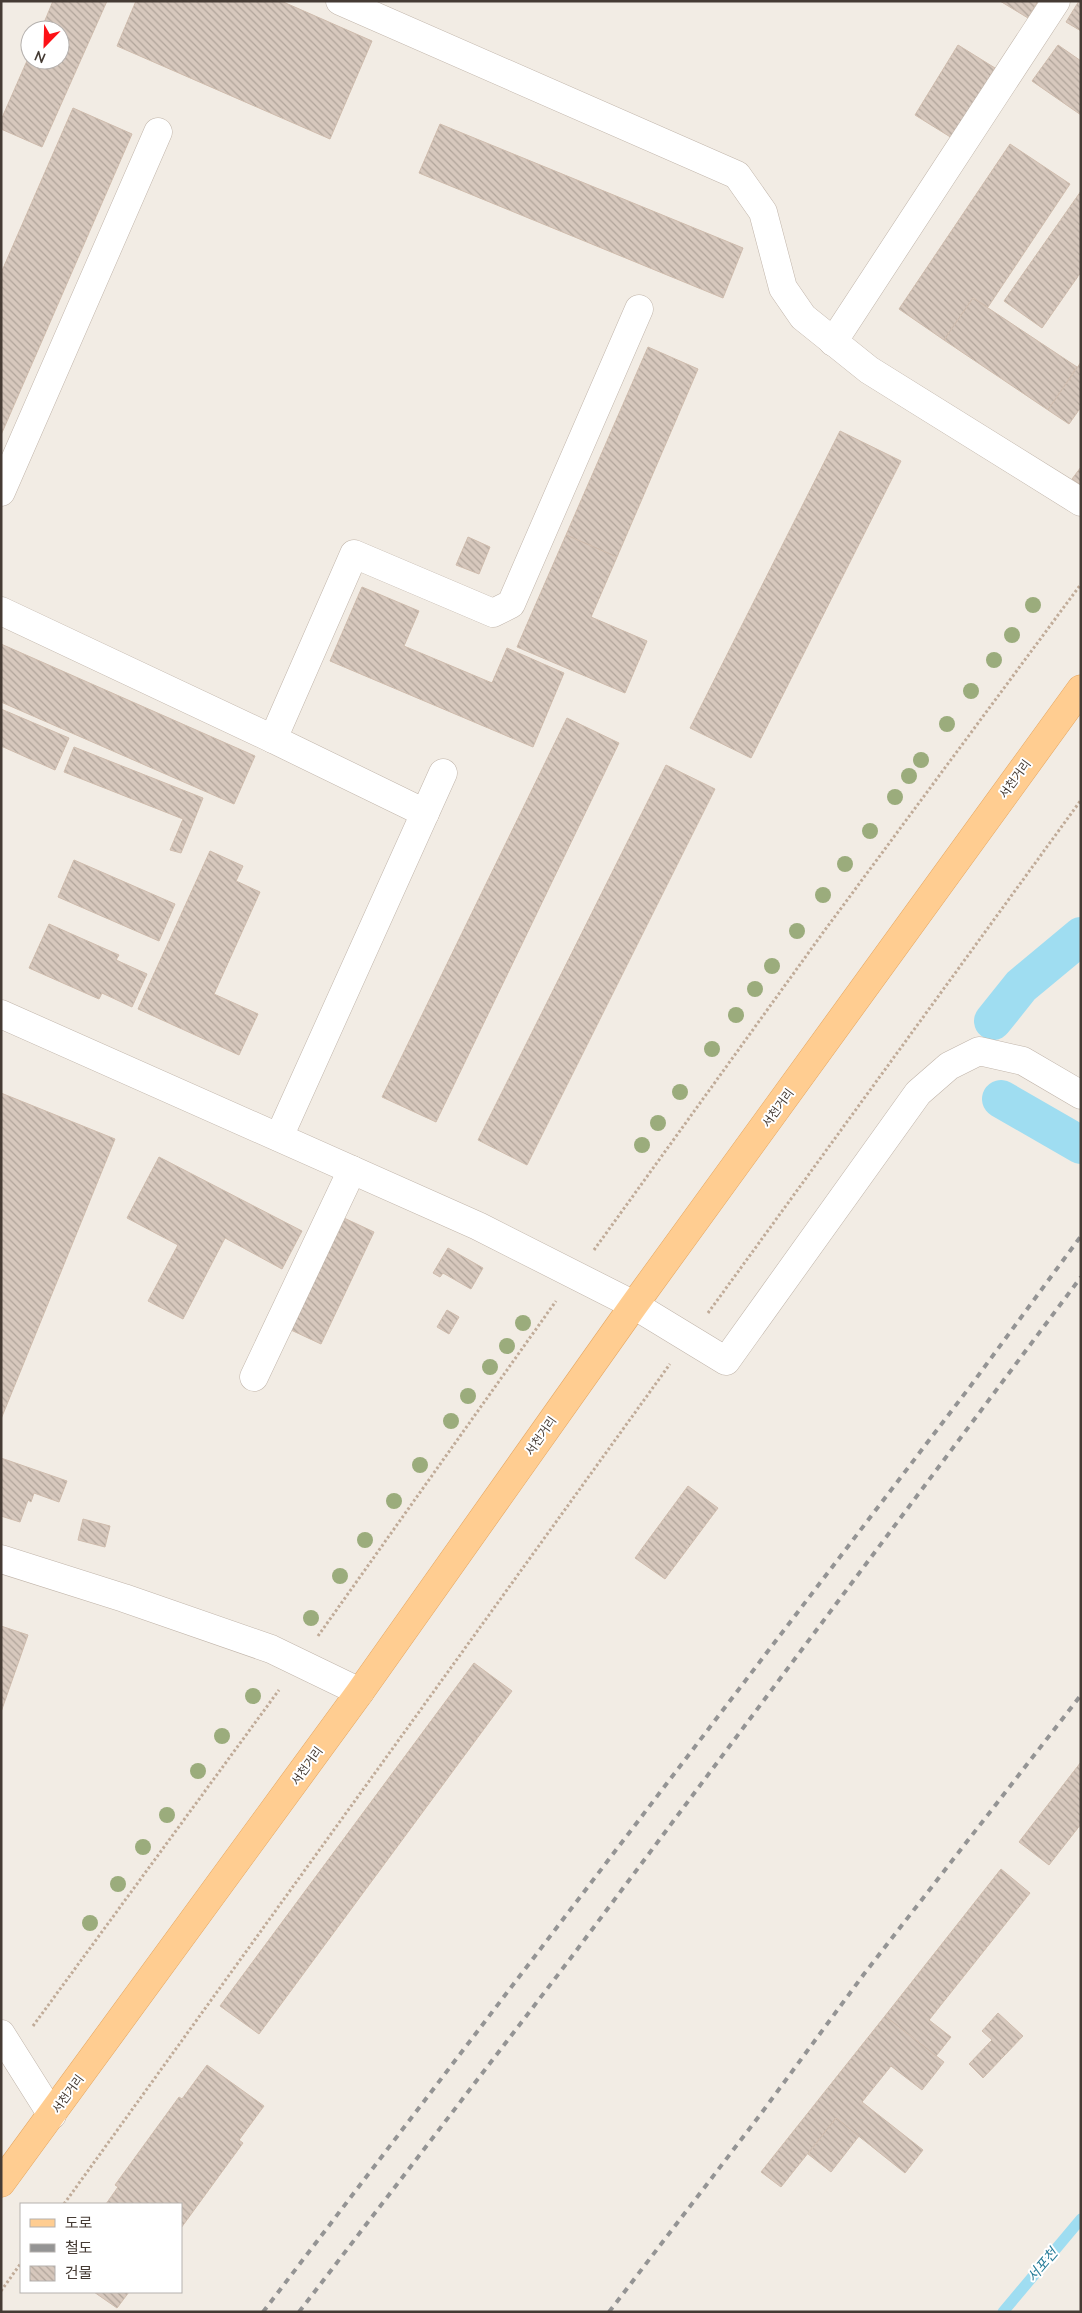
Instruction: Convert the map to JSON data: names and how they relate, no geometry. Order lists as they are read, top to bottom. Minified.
{"streets":{"main road":["서천거리"]},"water":["서포천"],"legend":["도로","철도","건물"],"north":"bottom left"}
